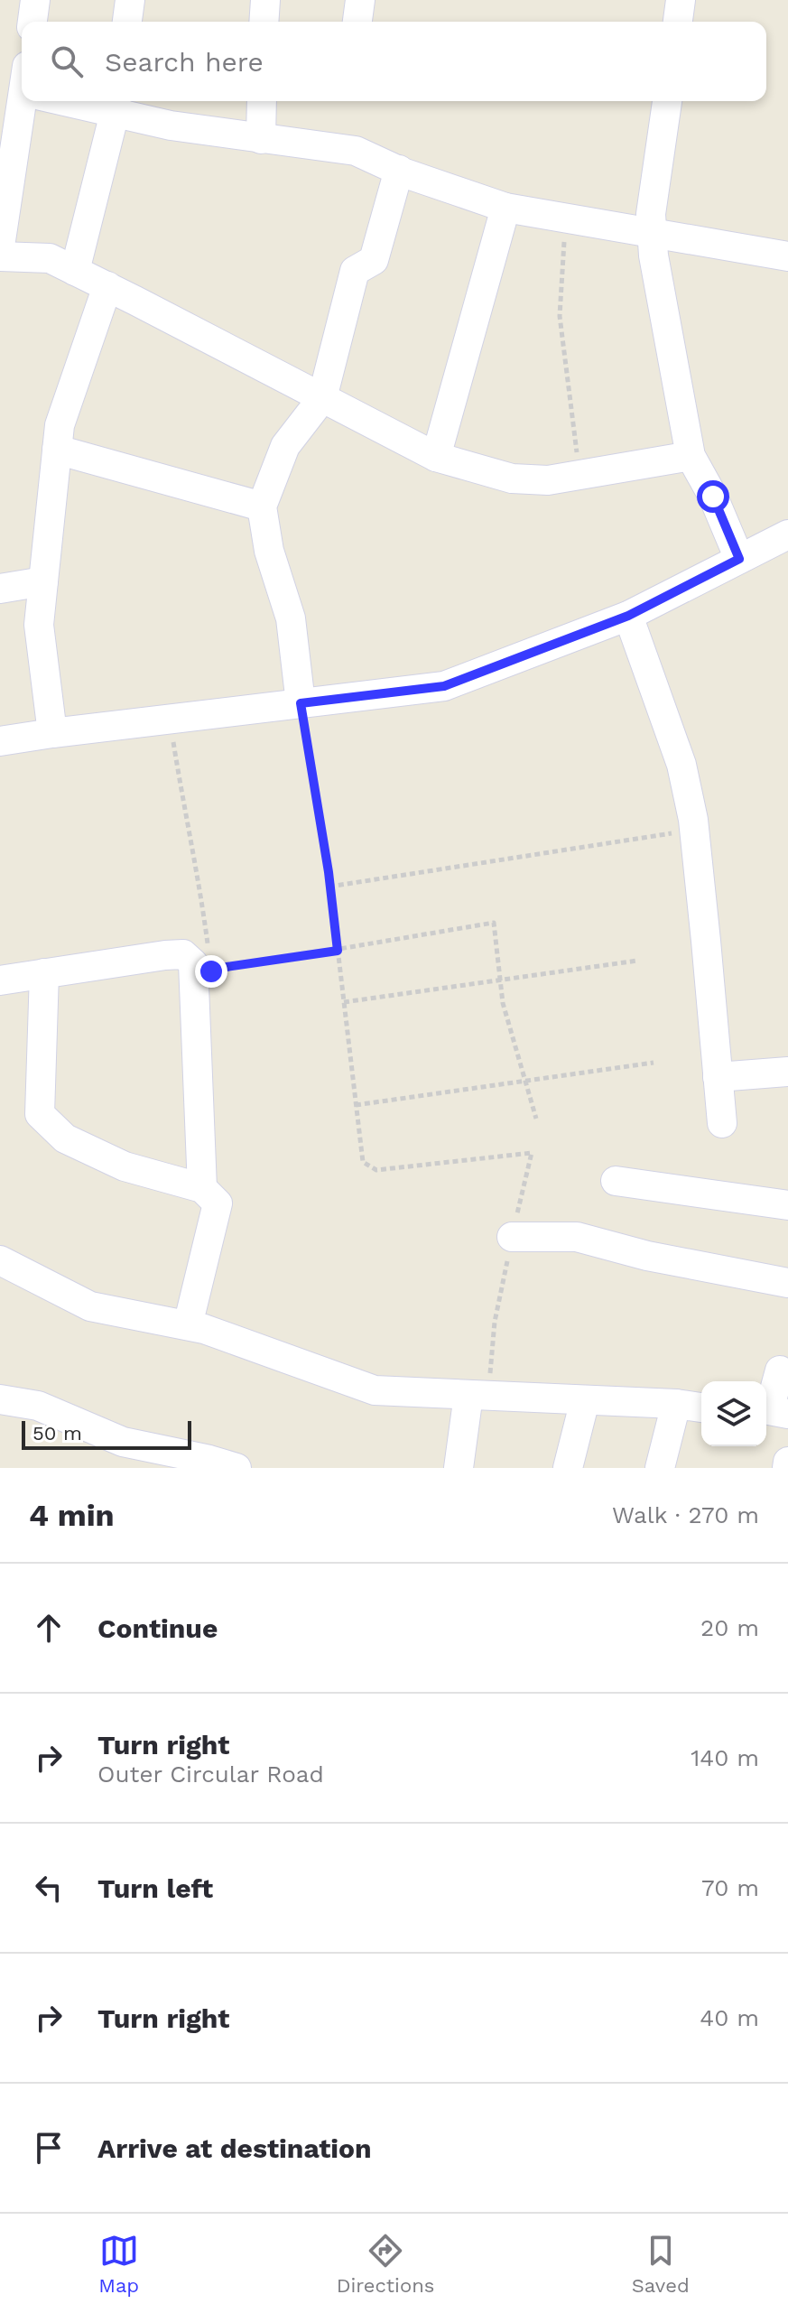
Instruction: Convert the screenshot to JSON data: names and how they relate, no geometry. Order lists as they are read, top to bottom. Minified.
{"scale_bar":"50 m","page":{"search":"Search here","scale":"50 m","heading":["4 min","Walk · 270 m"],"list":[["Continue","20 m"],["Turn right","Outer Circular Road","140 m"],["Turn left","70 m"],["Turn right","40 m"],"Arrive at destination"],"nav":["Map","Directions","Saved"]}}
